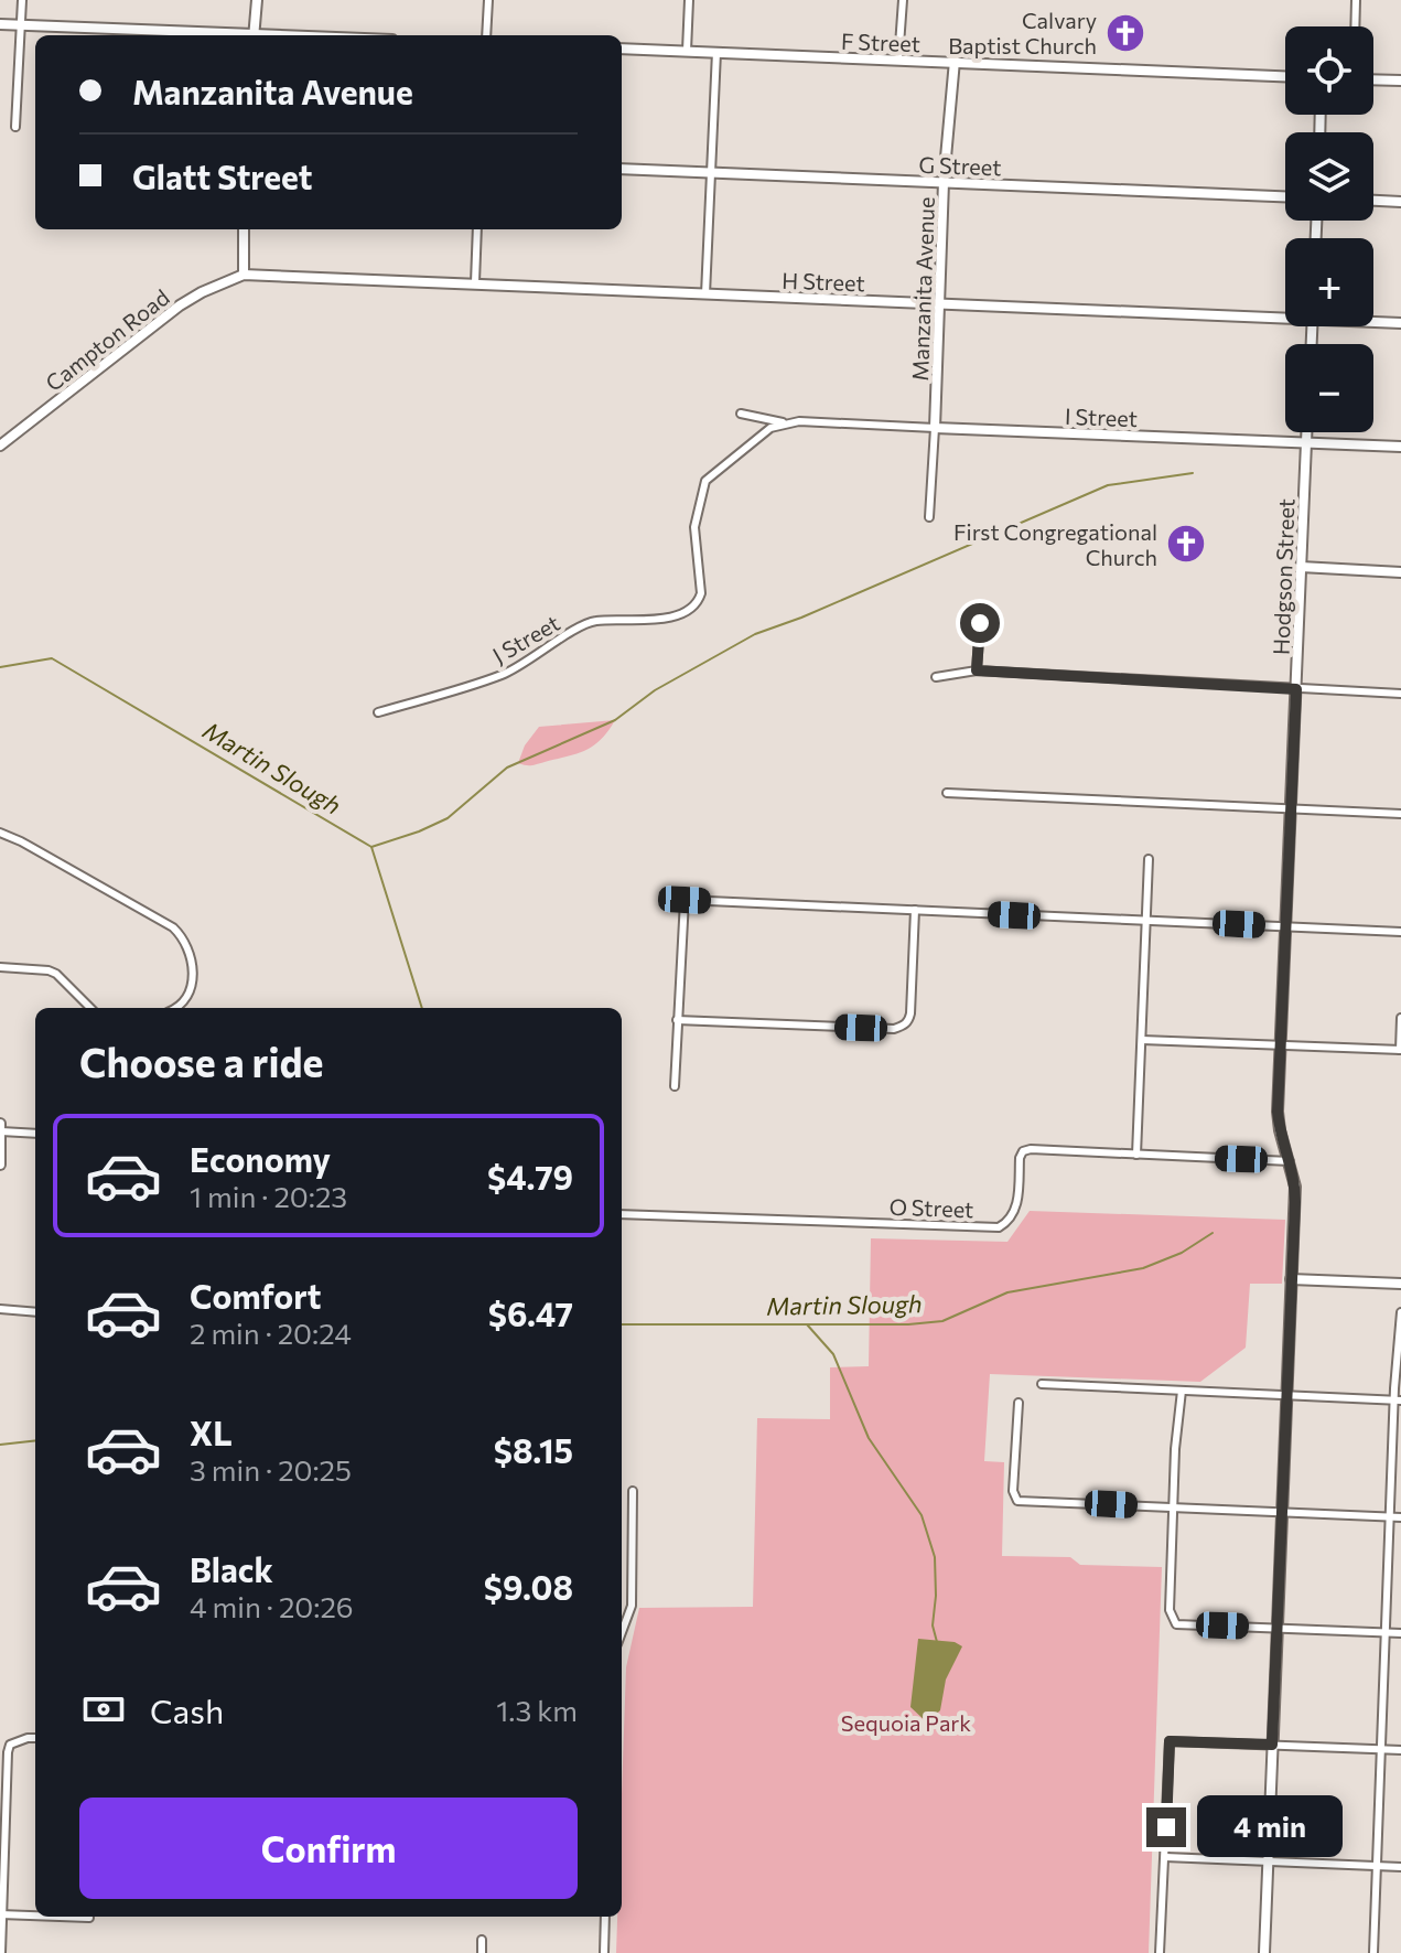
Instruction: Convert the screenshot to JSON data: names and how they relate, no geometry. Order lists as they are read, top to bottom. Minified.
{"streets":{"street":["F Street","G Street","H Street","Manzanita Avenue","Campton Road","I Street","Hodgson Street","J Street","O Street"]},"crossings":[["F Street","Manzanita Avenue"],["G Street","Manzanita Avenue"],["H Street","Manzanita Avenue"],["H Street","Campton Road"],["Manzanita Avenue","I Street"],["I Street","Hodgson Street"],["I Street","J Street"],["Hodgson Street","O Street"]],"water":["Martin Slough"],"parks":["Sequoia Park"],"places":{"church":["Calvary Baptist Church","First Congregational Church"]},"page":{"map_buttons":["+","−"],"banner":["Manzanita Avenue","Glatt Street"],"heading":"Choose a ride","list":[{"name":"Economy","note":"1 min · 20:23","value":"$4.79"},{"name":"Comfort","note":"2 min · 20:24","value":"$6.47"},{"name":"XL","note":"3 min · 20:25","value":"$8.15"},{"name":"Black","note":"4 min · 20:26","value":"$9.08"}],"pay":["Cash","1.3 km"],"buttons":"Confirm","bubble":"4 min"}}
